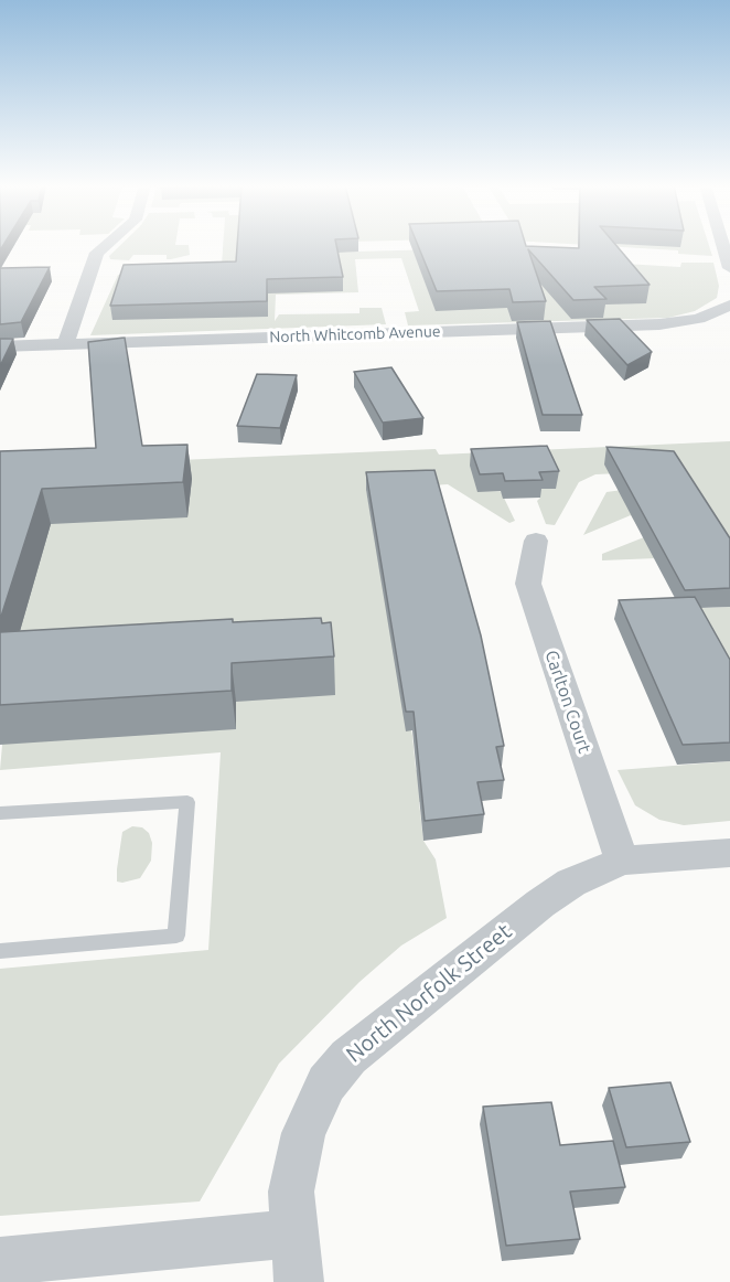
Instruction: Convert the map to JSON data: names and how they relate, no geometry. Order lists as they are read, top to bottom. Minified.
{"streets":{"street":["North Whitcomb Avenue","Carlton Court","North Norfolk Street"]},"crossings":[["Carlton Court","North Norfolk Street"]]}
